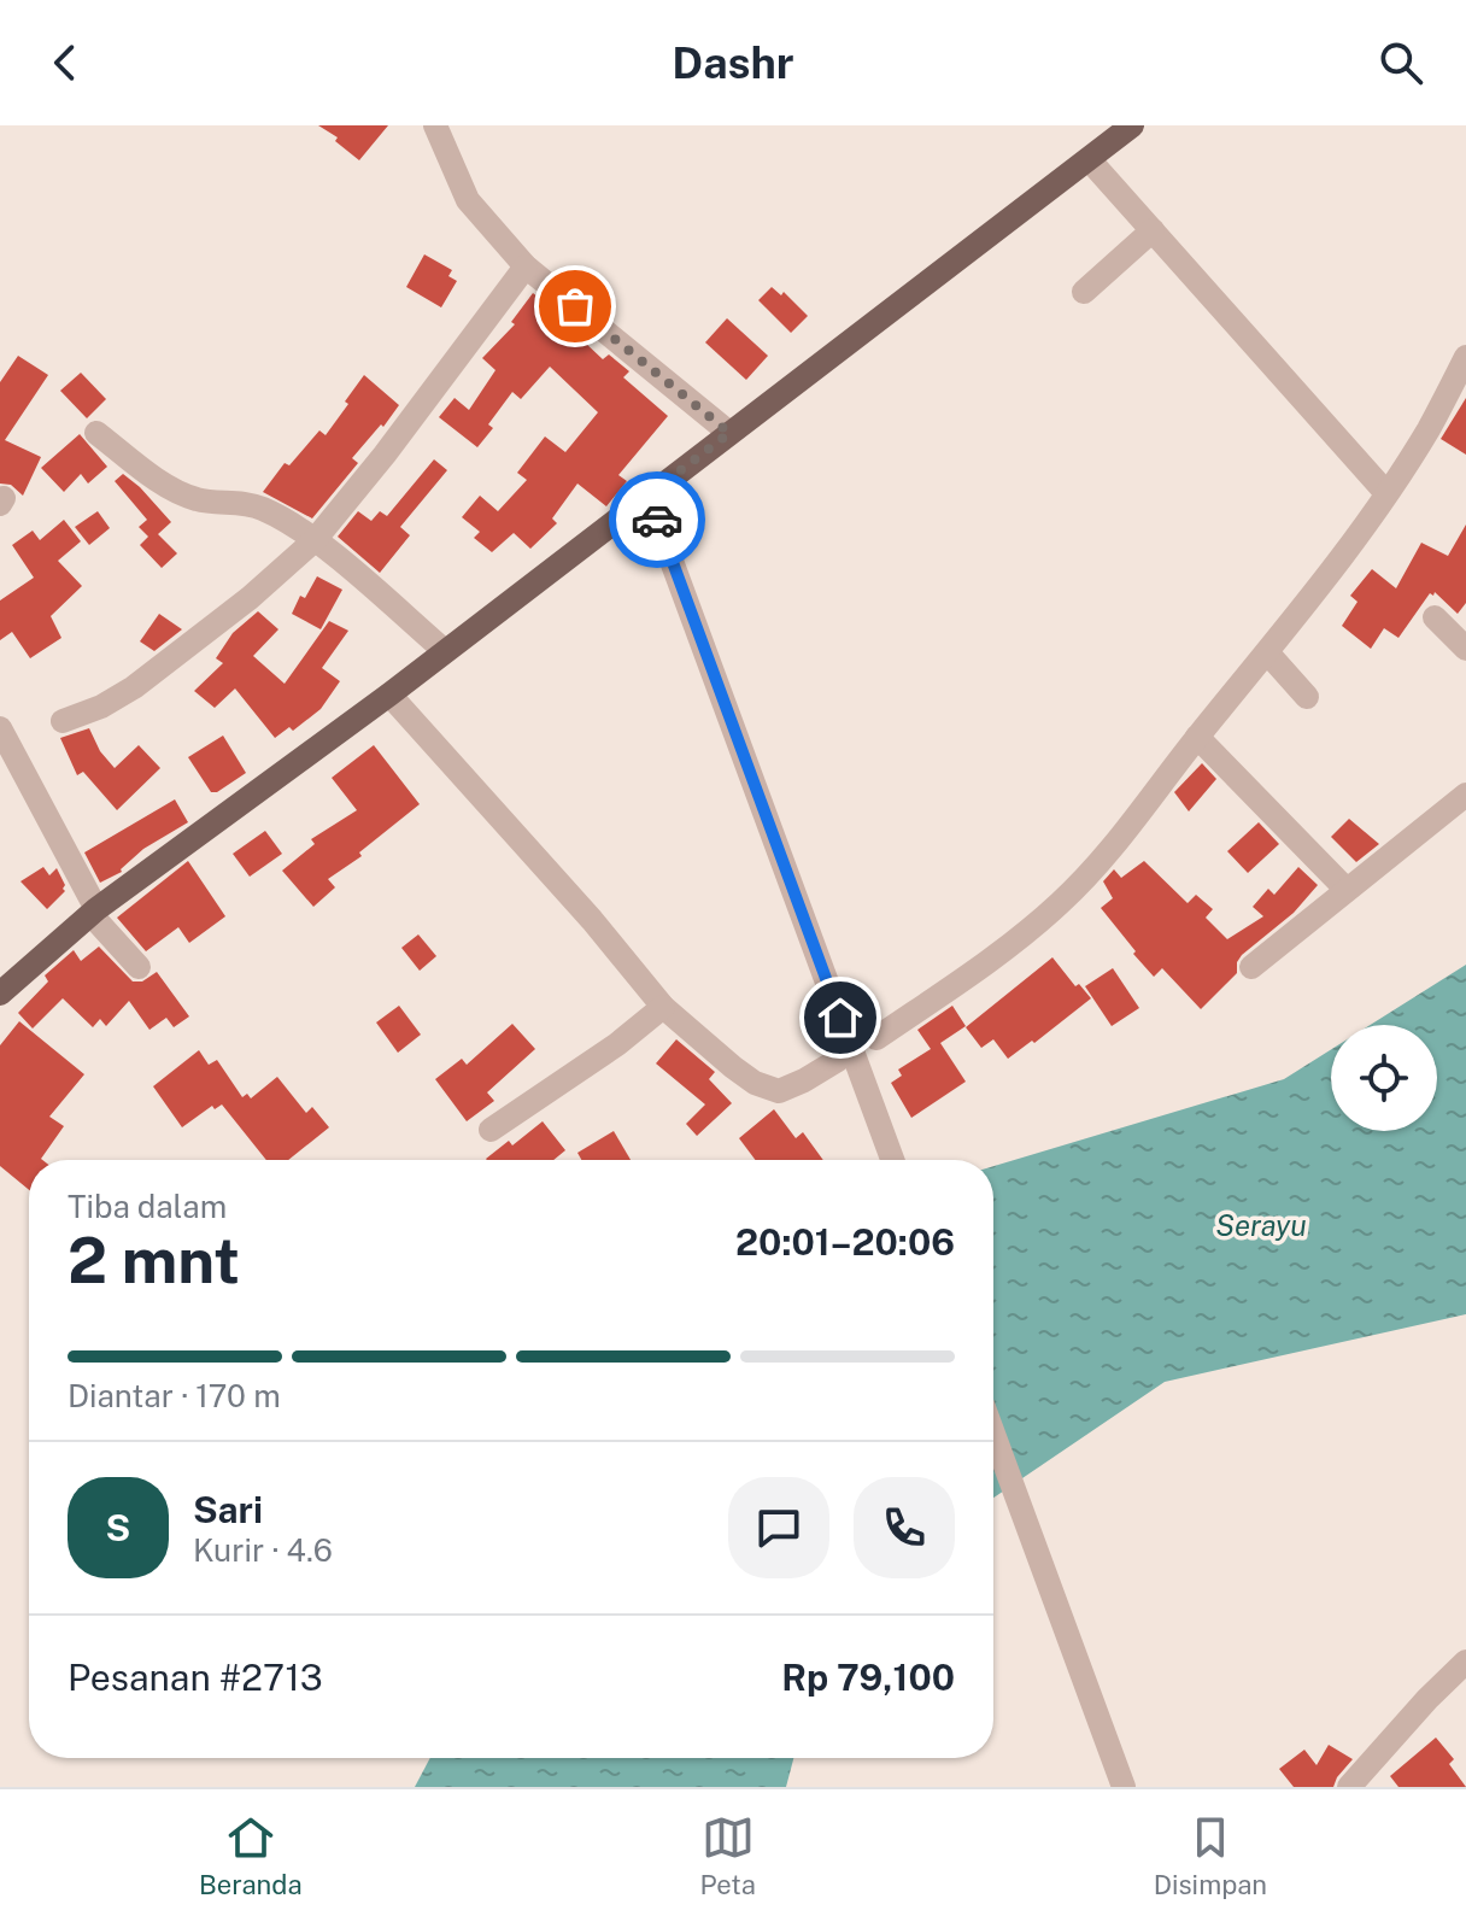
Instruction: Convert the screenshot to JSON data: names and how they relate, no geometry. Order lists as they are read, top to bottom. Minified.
{"water":["Serayu"],"page":{"header":"Dashr","heading":["2 mnt","Tiba dalam","20:01–20:06"],"panel":["Sari","Kurir · 4.6","Pesanan #2713","Rp 79,100"],"bar":"Diantar · 170 m","round":"S","tabs":["Beranda","Peta","Disimpan"]}}
